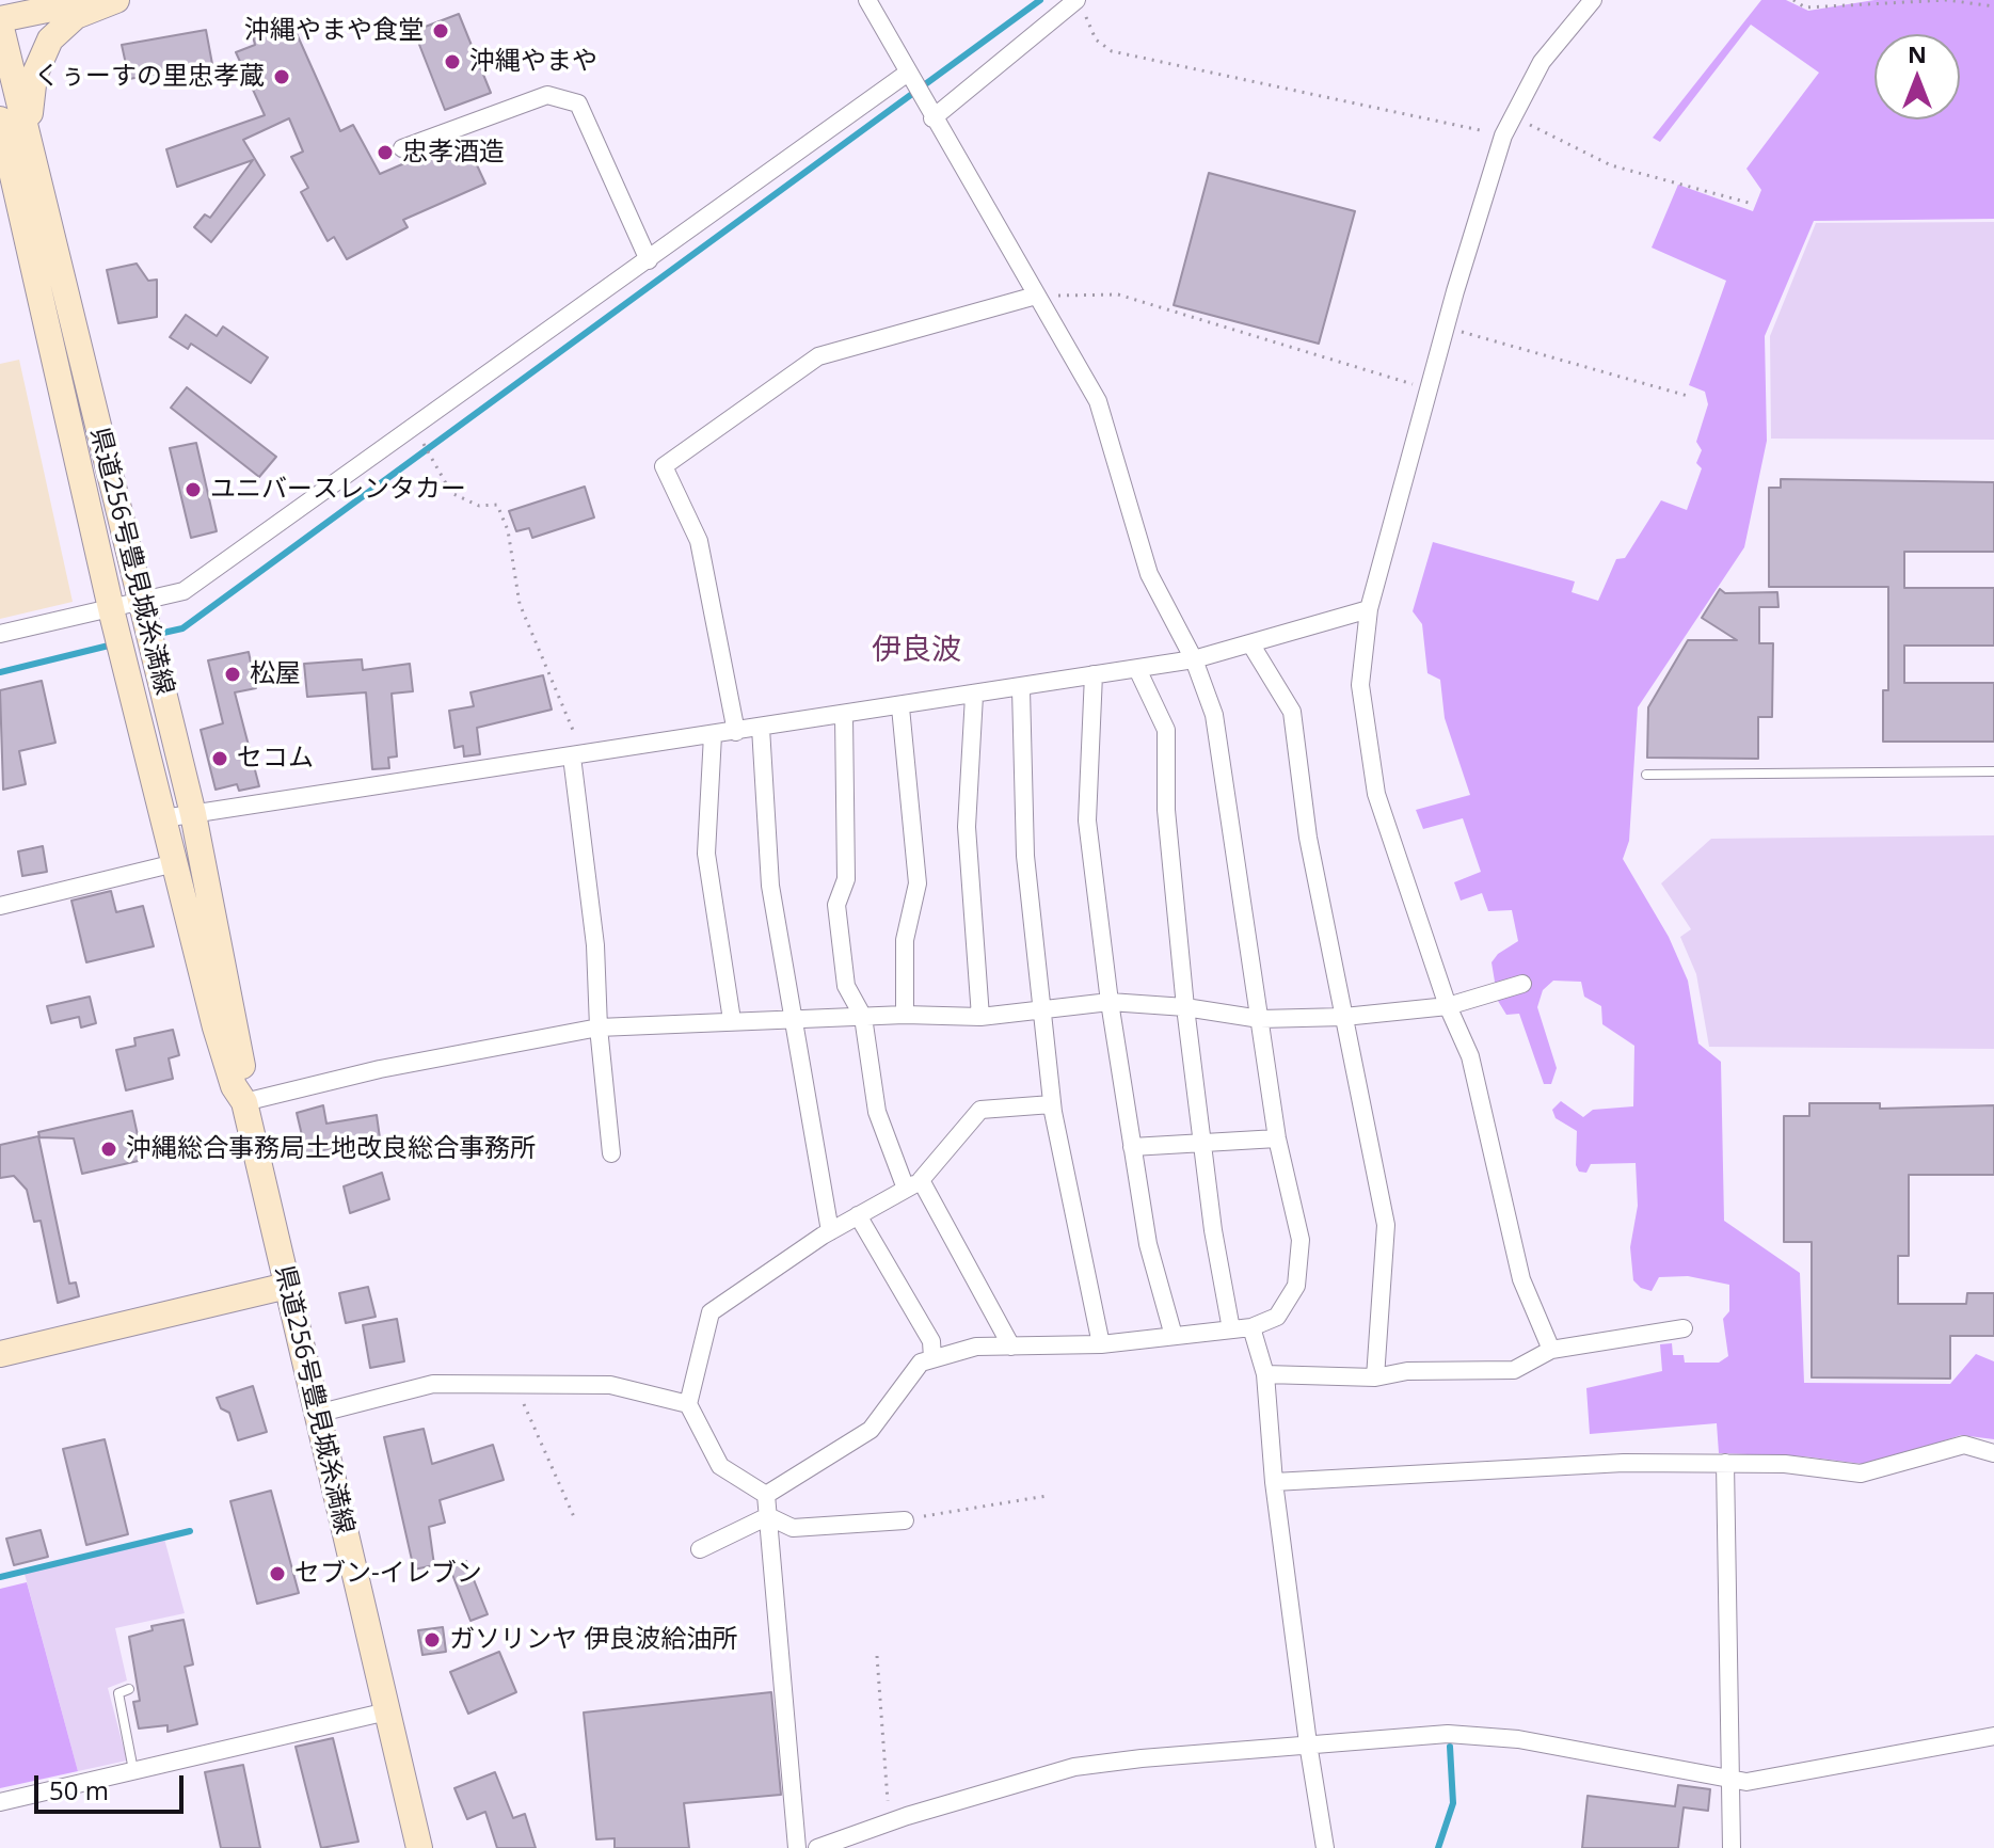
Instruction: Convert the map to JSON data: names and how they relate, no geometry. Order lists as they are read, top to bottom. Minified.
{"streets":{"main road":["県道256号豊見城糸満線"]},"districts":["伊良波"],"places":["沖縄やまや食堂","沖縄やまや","くぅーすの里忠孝蔵","忠孝酒造","ユニバースレンタカー","松屋","セコム","沖縄総合事務局土地改良総合事務所","セブン-イレブン","ガソリンヤ 伊良波給油所"],"scale_bar":"50 m","north":"top"}
